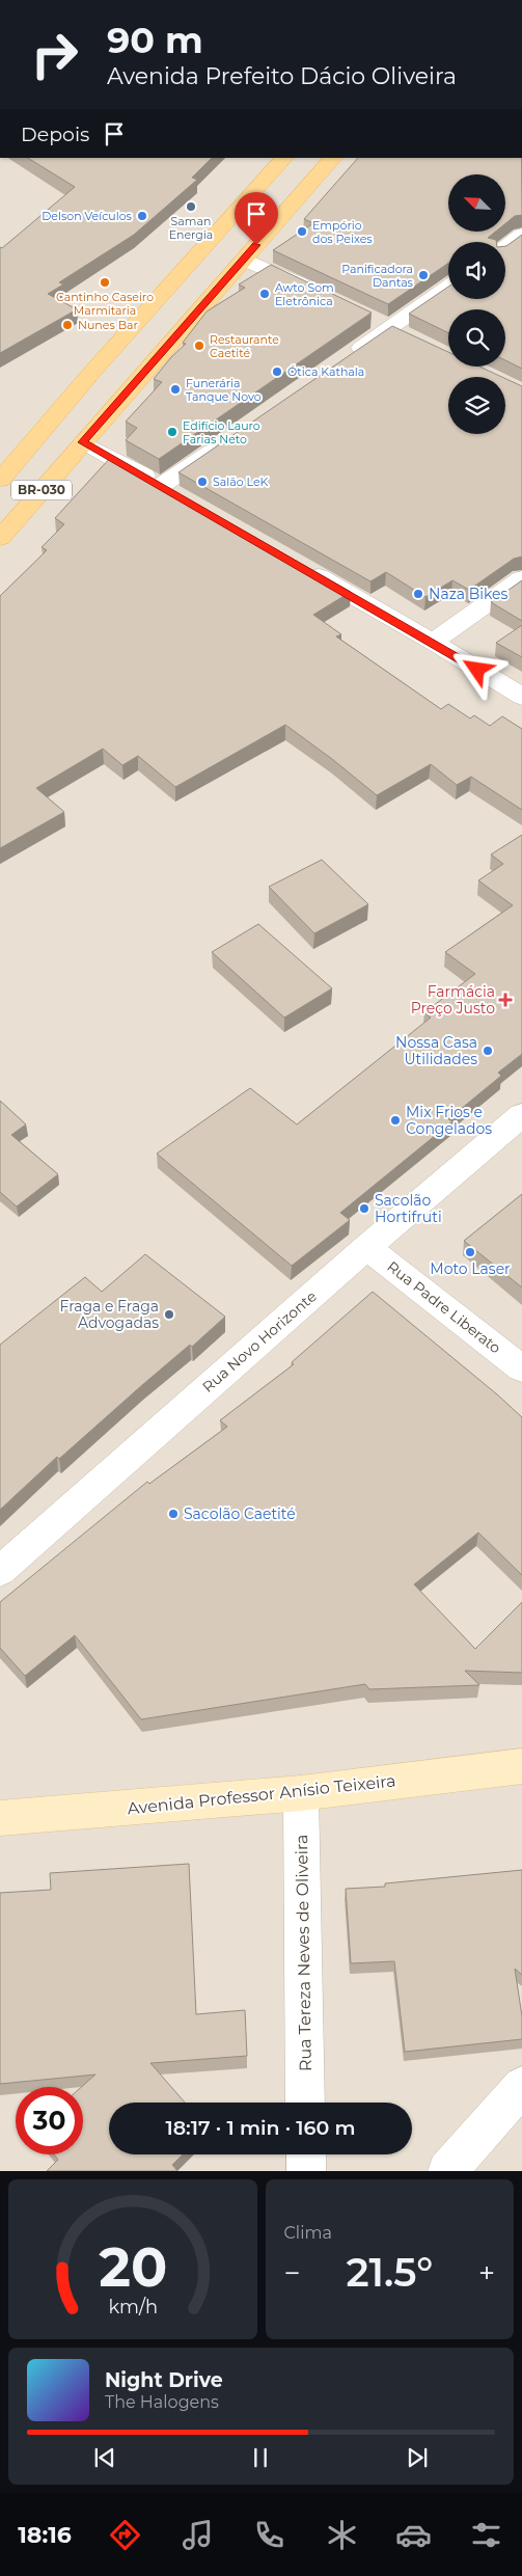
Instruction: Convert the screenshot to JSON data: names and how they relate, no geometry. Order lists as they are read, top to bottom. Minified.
{"streets":{"main road":["BR-030","Avenida Professor Anísio Teixeira"],"street":["Rua Padre Liberato","Rua Novo Horizonte","Rua Tereza Neves de Oliveira"]},"crossings":[["Rua Padre Liberato","Rua Novo Horizonte"],["Avenida Professor Anísio Teixeira","Rua Tereza Neves de Oliveira"]],"places":{"other":["Saman Energia","Delson Veículos","Empório dos Peixes","Panificadora Dantas","Cantinho Caseiro Marmitaria","Awto Som Eletrônica","Nunes Bar","Restaurante Caetité","Ótica Kathala","Funerária Tanque Novo","Edifício Lauro Farias Neto","Salão LeK","Naza Bikes","Nossa Casa Utilidades","Mix Frios e Congelados","Sacolão Hortifruti","Moto Laser","Fraga e Fraga Advogadas","Sacolão Caetité"],"health":["Farmácia Preço Justo"]},"north":"top left","page":{"turn":["90 m","Avenida Prefeito Dácio Oliveira"],"then":"Depois","limit":"30","trip":"18:17 · 1 min · 160 m","tile":"Clima","heat":["−","21.5°","+"],"song":["Night Drive","The Halogens"],"tabs":"18:16","gauge":["20","km/h"]}}
